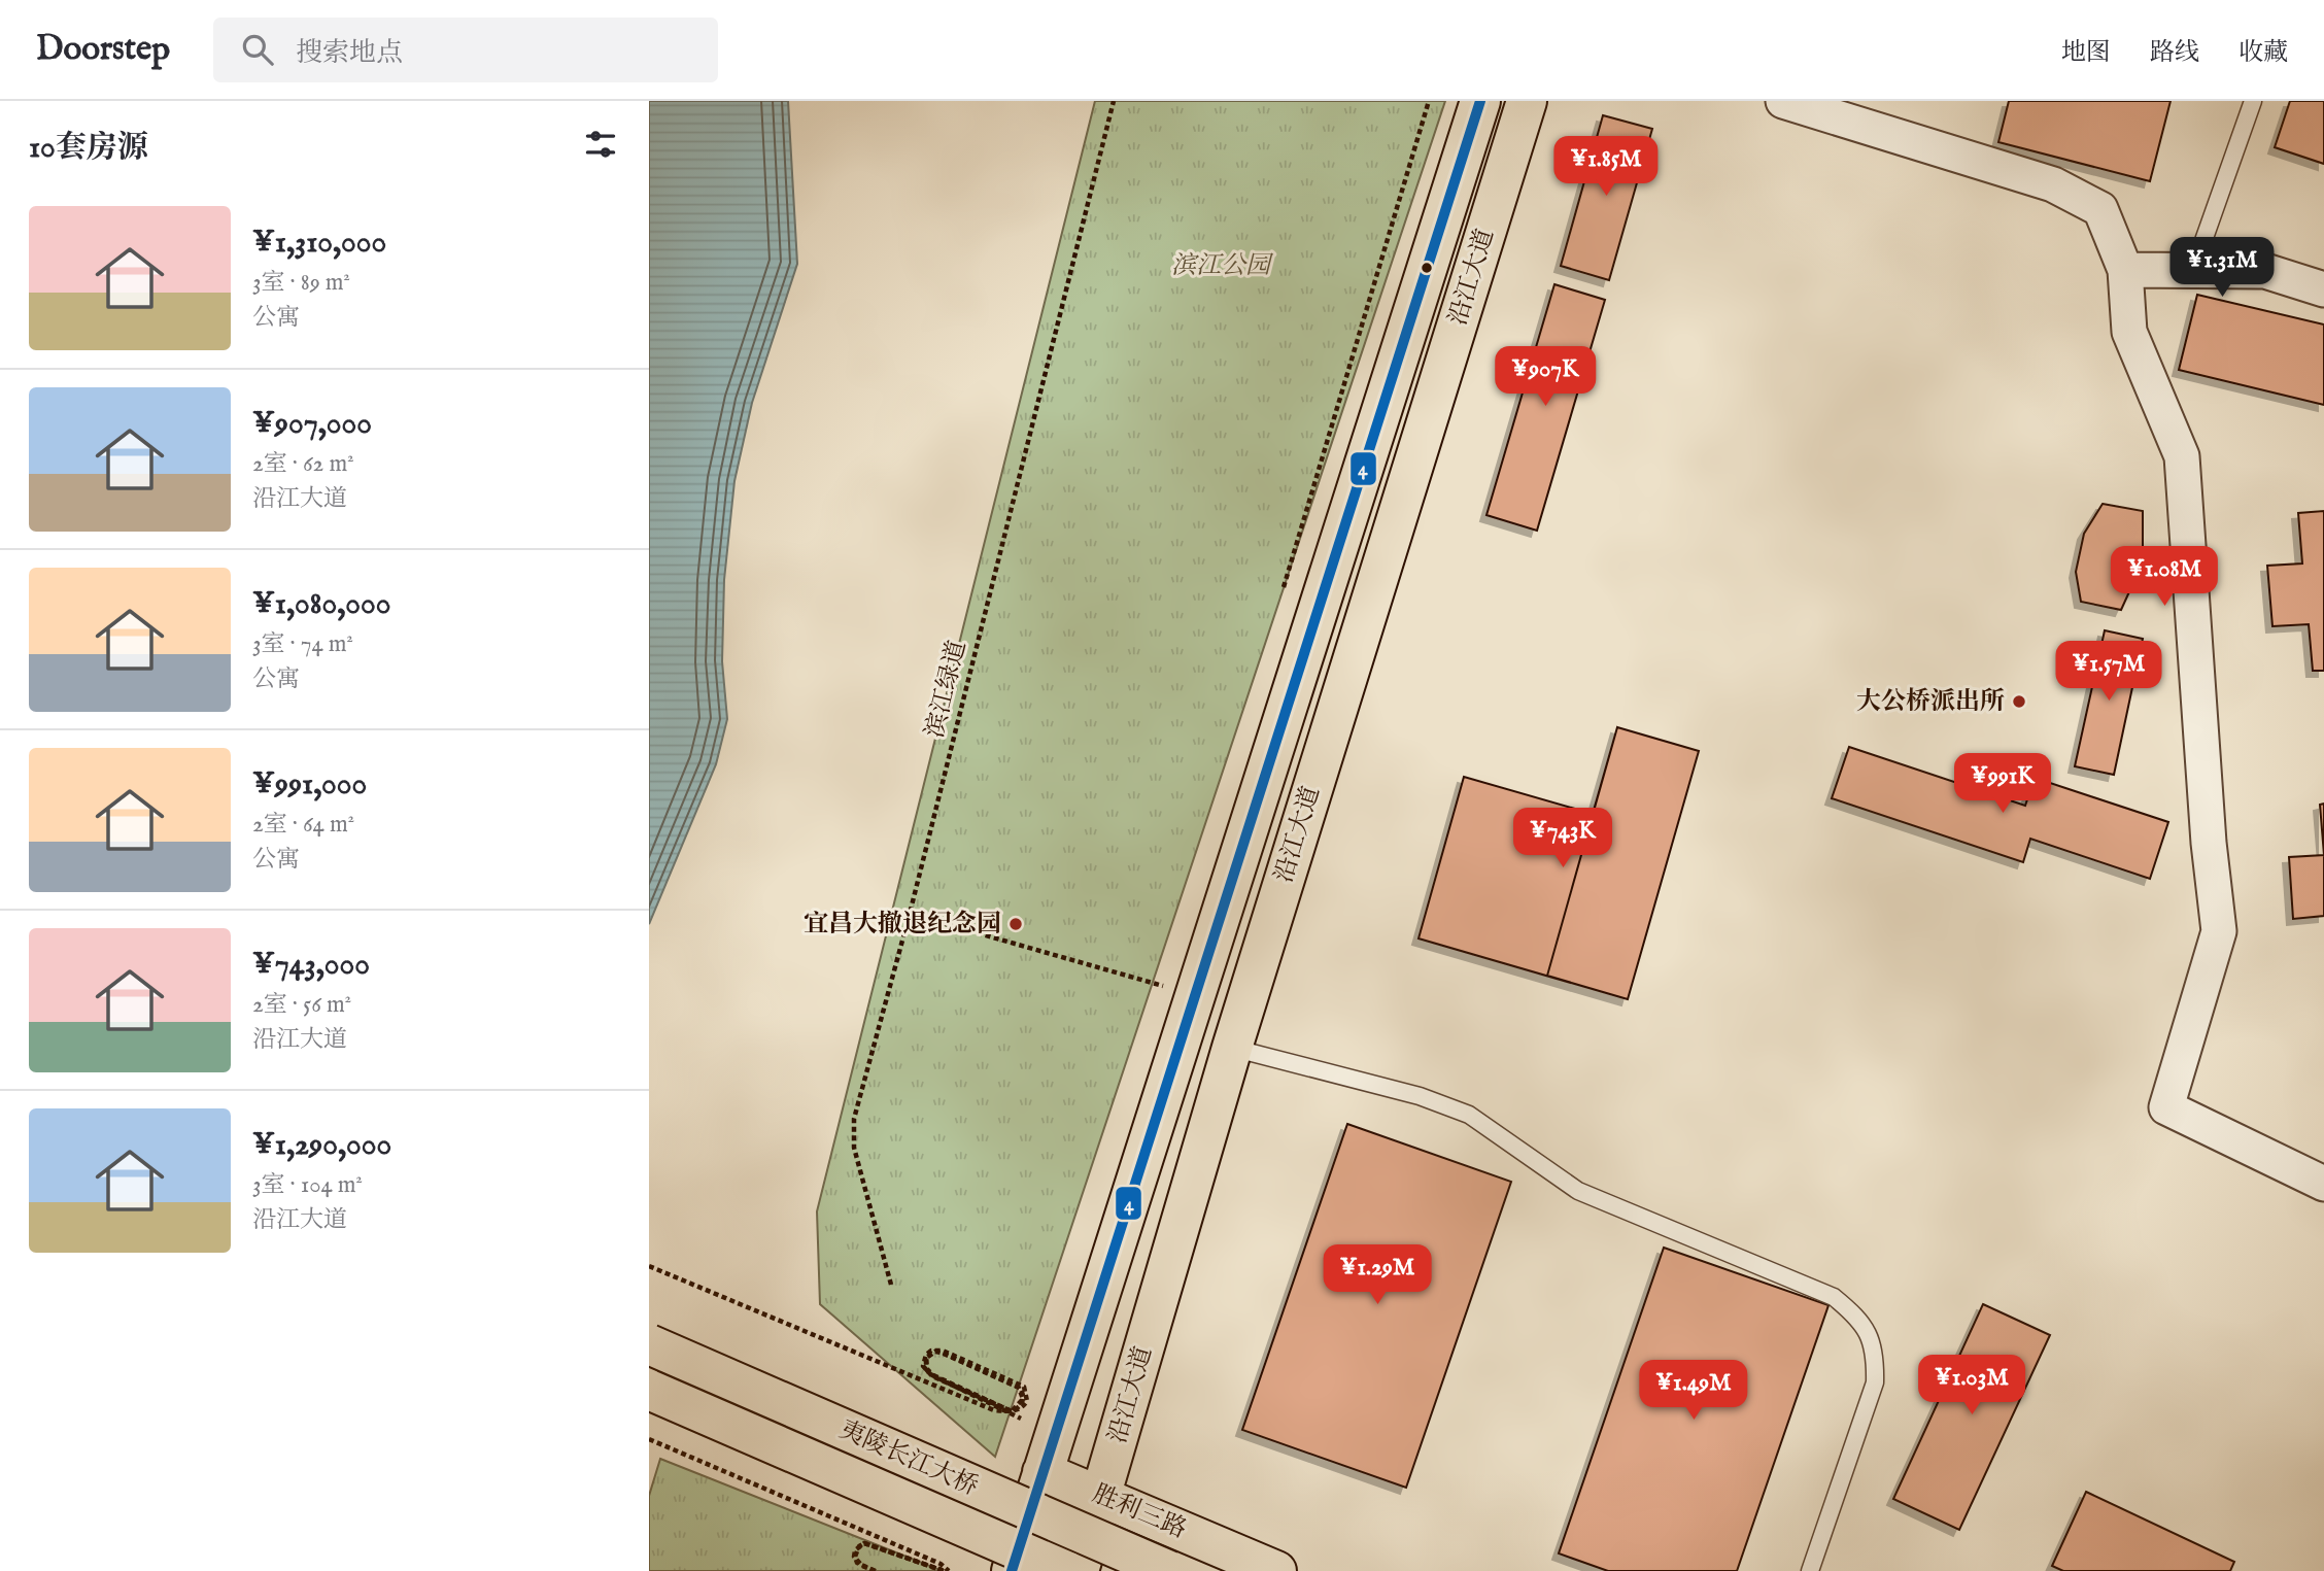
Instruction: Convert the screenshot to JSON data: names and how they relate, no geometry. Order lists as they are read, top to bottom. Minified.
{"streets":{"main road":["沿江大道","夷陵长江大桥","胜利三路"],"path":["滨江绿道"]},"crossings":[["沿江大道","胜利三路"]],"parks":["滨江公园"],"places":["大公桥派出所","宜昌大撤退纪念园"],"lines":["transit line 4"],"page":{"header":"Doorstep","search":"搜索地点","nav":["地图","路线","收藏"],"heading":"10套房源","price":["¥1.85M","¥1.31M","¥907K","¥1.08M","¥1.57M","¥991K","¥743K","¥1.29M","¥1.03M","¥1.49M"],"list":[{"name":"¥1,310,000","note":"3室 · 89 m² · 公寓"},{"name":"¥907,000","note":"2室 · 62 m² · 沿江大道"},{"name":"¥1,080,000","note":"3室 · 74 m² · 公寓"},{"name":"¥991,000","note":"2室 · 64 m² · 公寓"},{"name":"¥743,000","note":"2室 · 56 m² · 沿江大道"},{"name":"¥1,290,000","note":"3室 · 104 m² · 沿江大道"}]}}
